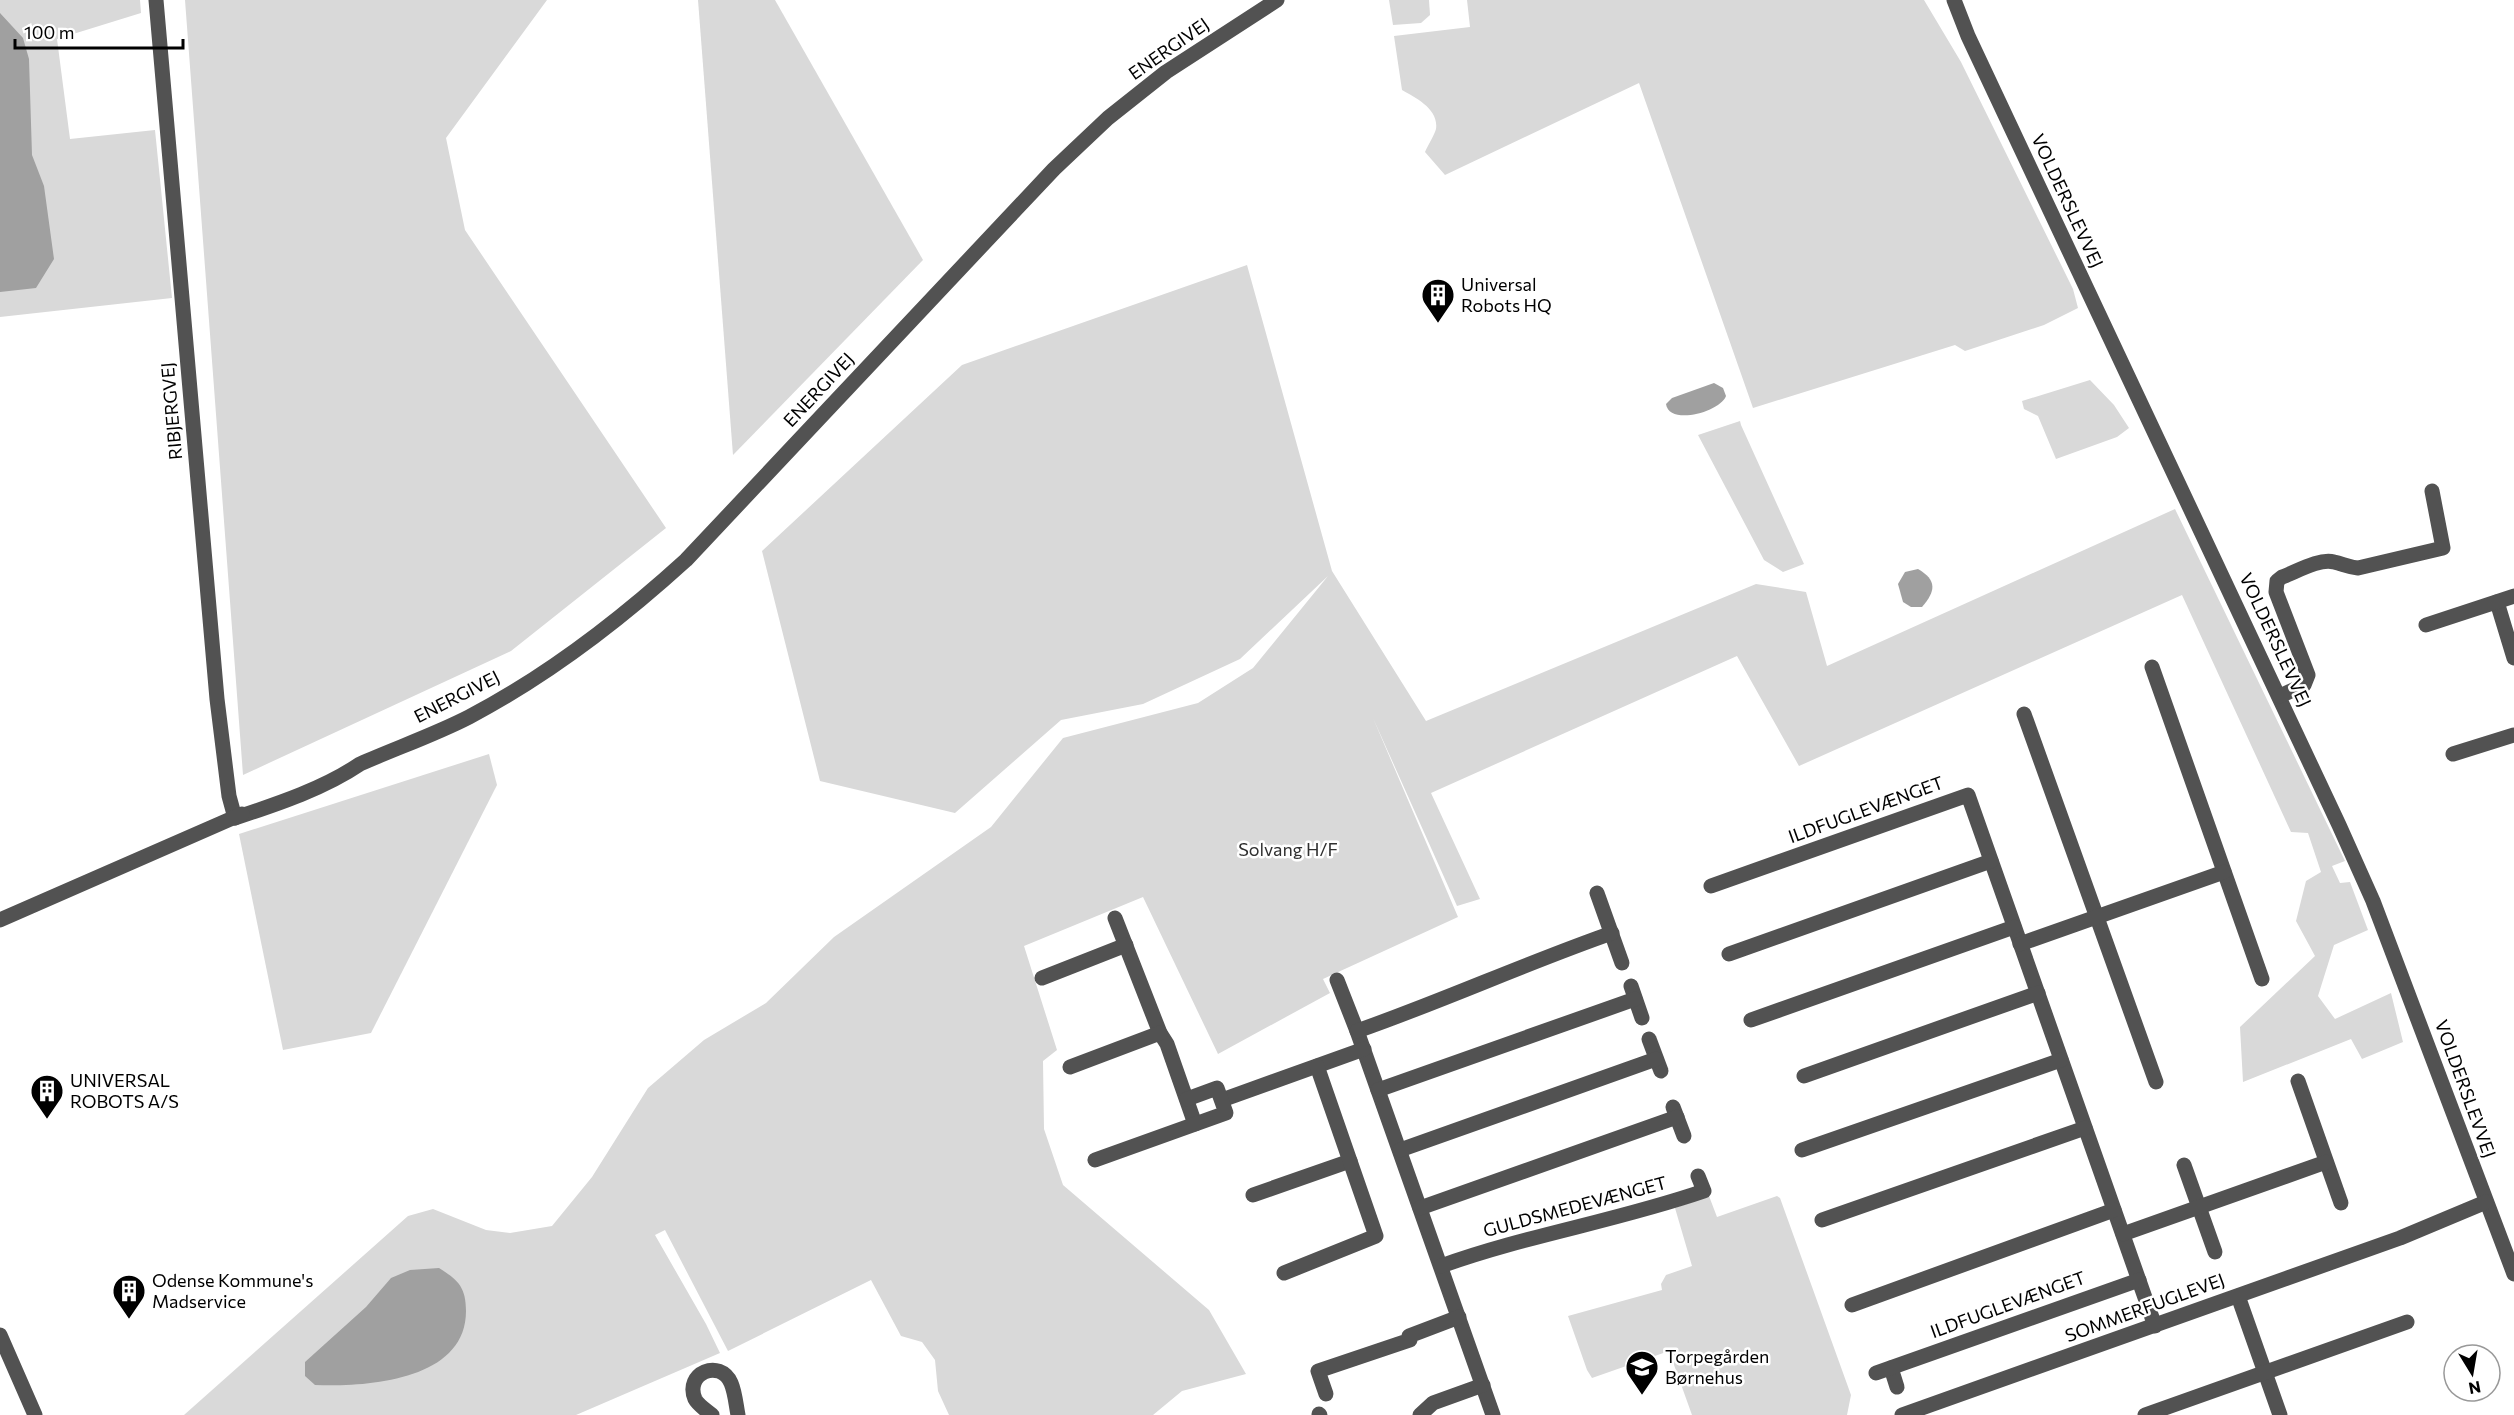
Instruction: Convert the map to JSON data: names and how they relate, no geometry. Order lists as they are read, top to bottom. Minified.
{"streets":{"street":["ENERGIVEJ","VOLDERSLEVVEJ","RIBJERGVEJ","ILDFUGLEVÆNGET","GULDSMEDEVÆNGET","SOMMERFUGLEVEJ"]},"crossings":[["ENERGIVEJ","RIBJERGVEJ"],["VOLDERSLEVVEJ","SOMMERFUGLEVEJ"],["ILDFUGLEVÆNGET","SOMMERFUGLEVEJ"]],"parks":["Solvang H/F"],"places":{"building":["Universal Robots HQ","UNIVERSAL ROBOTS A/S","Odense Kommune's Madservice"],"school or university":["Torpegården Børnehus"]},"scale_bar":"100 m","north":"bottom"}
